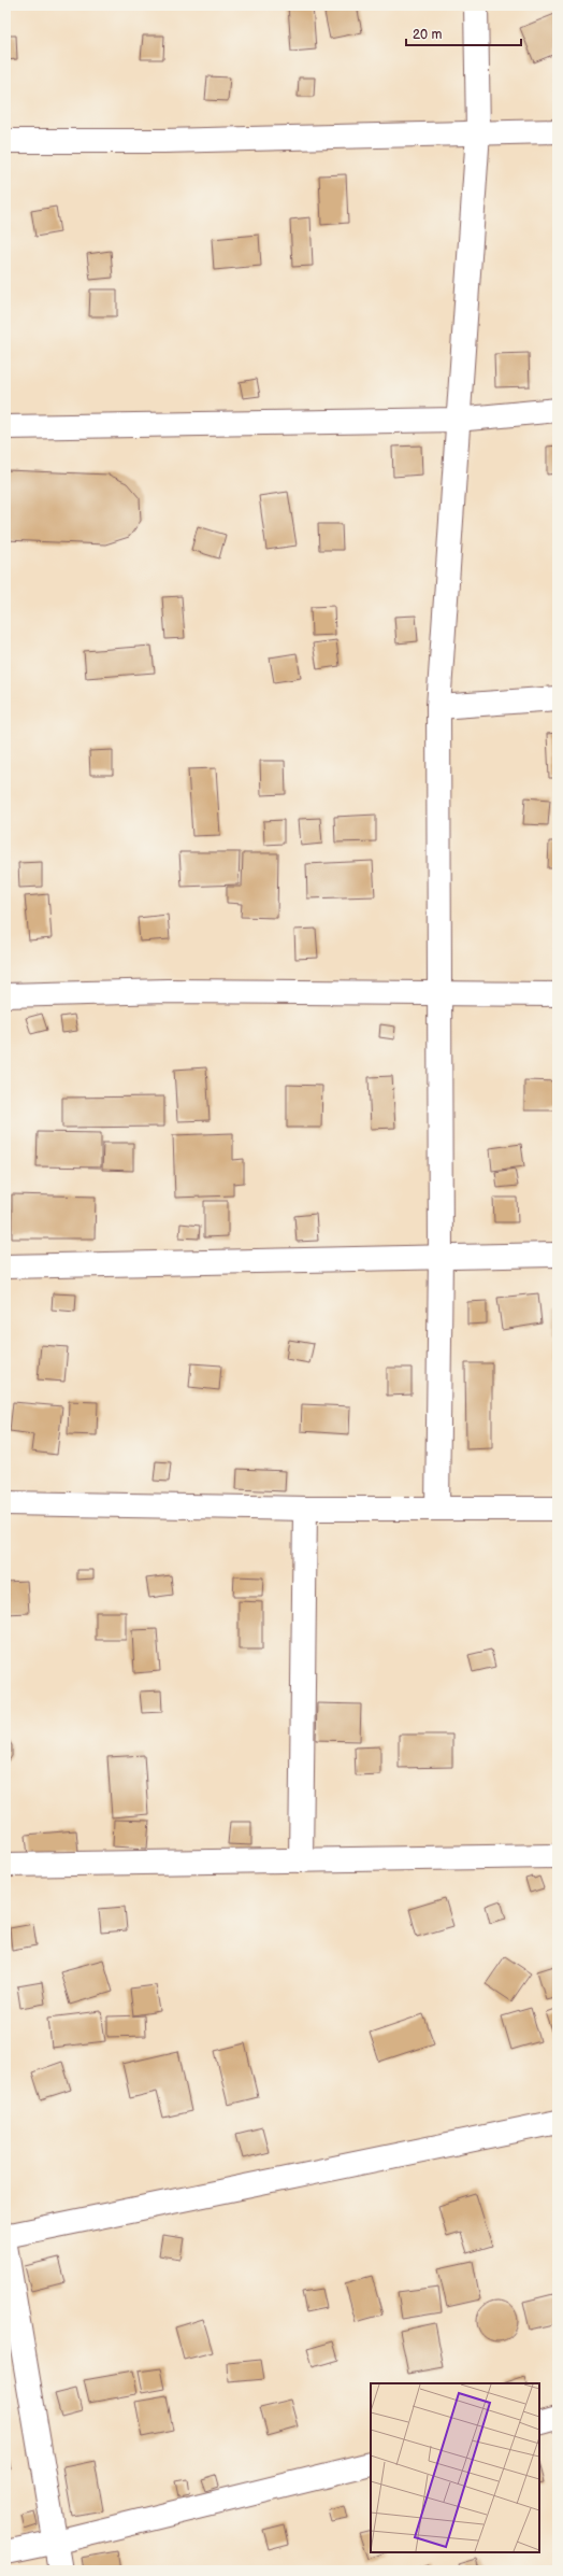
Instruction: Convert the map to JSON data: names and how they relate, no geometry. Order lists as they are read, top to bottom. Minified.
{"scale_bar":"20 m"}
